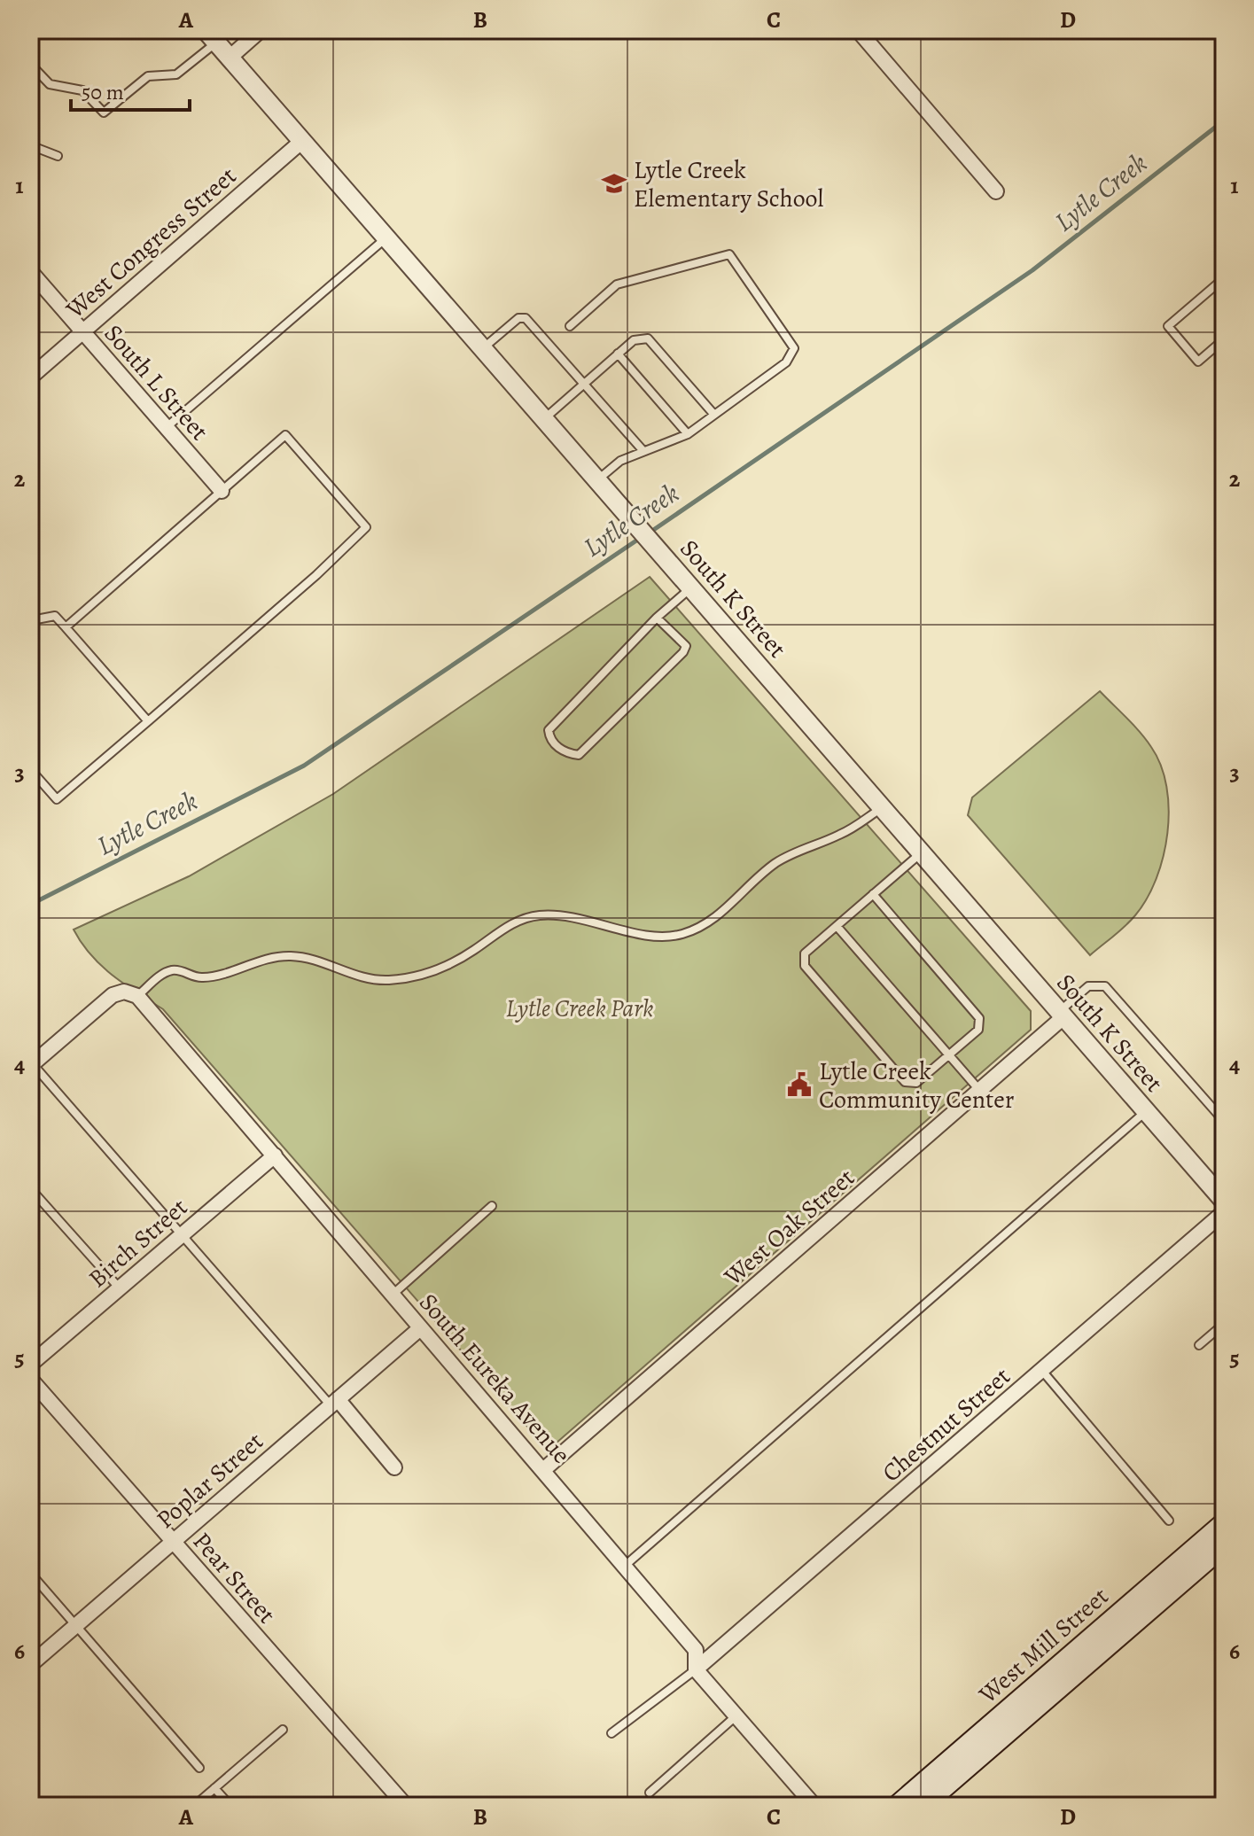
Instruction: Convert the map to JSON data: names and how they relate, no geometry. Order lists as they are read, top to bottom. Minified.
{"streets":{"main road":["West Mill Street"],"street":["West Congress Street","South L Street","South K Street","West Oak Street","Birch Street","South Eureka Avenue","Chestnut Street","Poplar Street","Pear Street"]},"crossings":[["West Congress Street","South L Street"],["West Congress Street","South K Street"],["South K Street","West Oak Street"],["West Oak Street","South Eureka Avenue"],["Birch Street","South Eureka Avenue"],["South Eureka Avenue","Chestnut Street"],["South Eureka Avenue","Poplar Street"],["Poplar Street","Pear Street"]],"water":["Lytle Creek"],"parks":["Lytle Creek Park"],"places":{"school or university":["Lytle Creek Elementary School"],"public building":["Lytle Creek Community Center"]},"scale_bar":"50 m","grid":{"columns":["A","B","C","D"],"rows":["1","2","3","4","5","6"]}}
